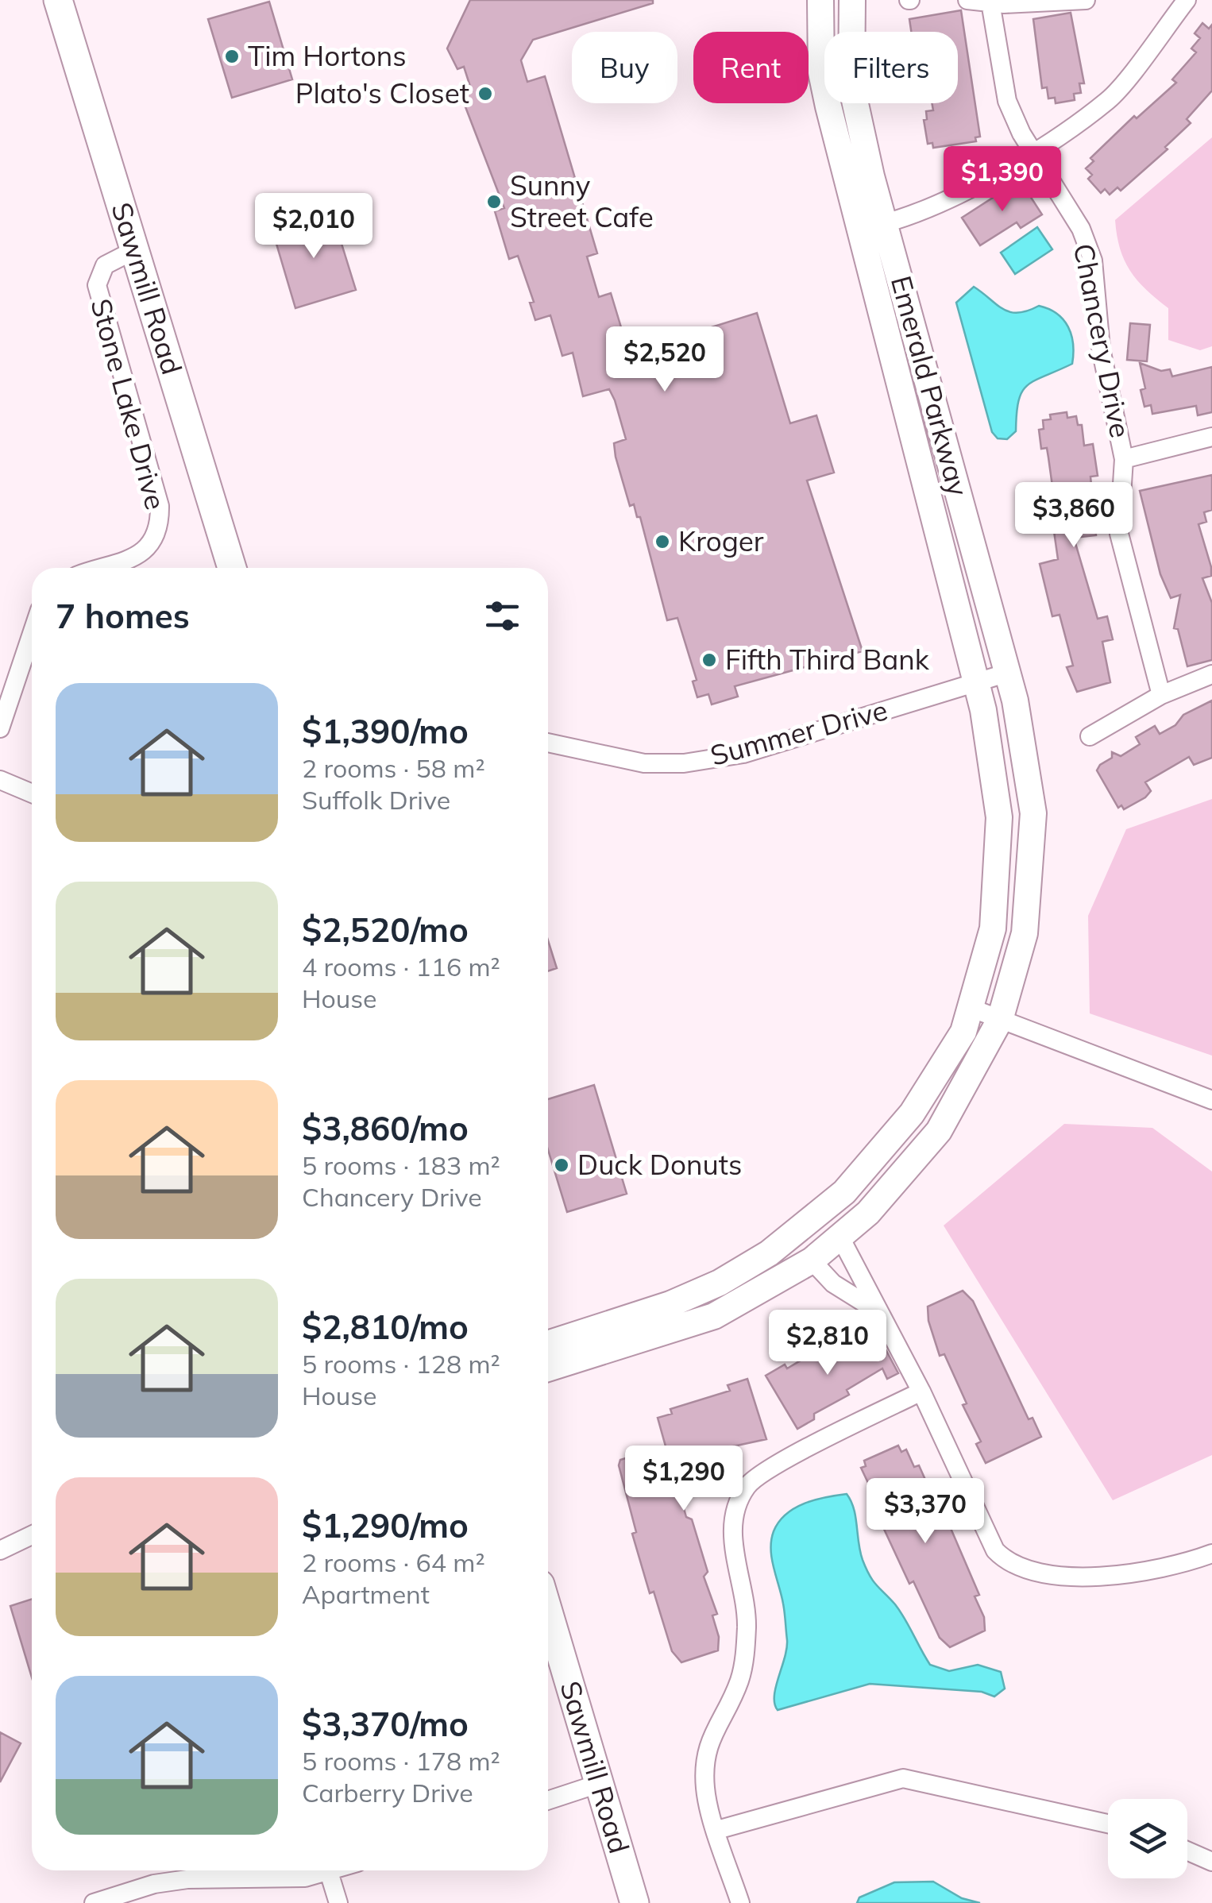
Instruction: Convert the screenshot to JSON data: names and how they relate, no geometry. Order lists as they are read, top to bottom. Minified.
{"streets":{"main road":["Sawmill Road","Emerald Parkway"],"street":["Chancery Drive","Stone Lake Drive","Summer Drive"]},"crossings":[["Sawmill Road","Stone Lake Drive"],["Emerald Parkway","Summer Drive"]],"places":["Tim Hortons","Plato's Closet","Sunny Street Cafe","Kroger","Fifth Third Bank","Duck Donuts"],"page":{"chip":["Buy","Rent","Filters"],"price":["$1,390","$2,010","$2,520","$3,860","$2,810","$1,290","$3,370"],"heading":"7 homes","list":[{"name":"$1,390/mo","note":"2 rooms · 58 m² · Suffolk Drive"},{"name":"$2,520/mo","note":"4 rooms · 116 m² · House"},{"name":"$3,860/mo","note":"5 rooms · 183 m² · Chancery Drive"},{"name":"$2,810/mo","note":"5 rooms · 128 m² · House"},{"name":"$1,290/mo","note":"2 rooms · 64 m² · Apartment"},{"name":"$3,370/mo","note":"5 rooms · 178 m² · Carberry Drive"}]}}
